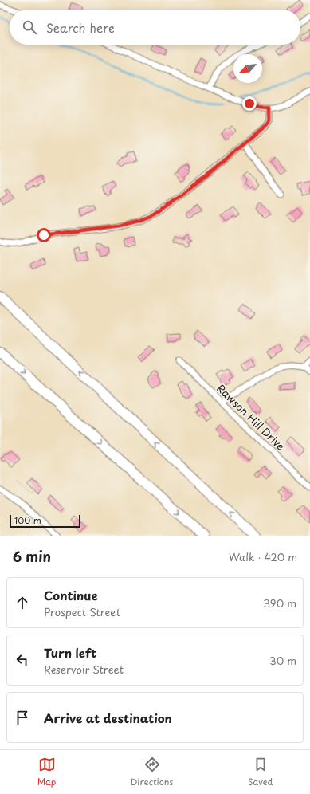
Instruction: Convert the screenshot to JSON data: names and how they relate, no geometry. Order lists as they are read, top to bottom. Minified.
{"streets":{"street":["Rawson Hill Drive"]},"scale_bar":"100 m","north":"bottom left","page":{"search":"Search here","scale":"100 m","heading":["6 min","Walk · 420 m"],"list":[["Continue","Prospect Street","390 m"],["Turn left","Reservoir Street","30 m"],"Arrive at destination"],"nav":["Map","Directions","Saved"]}}
